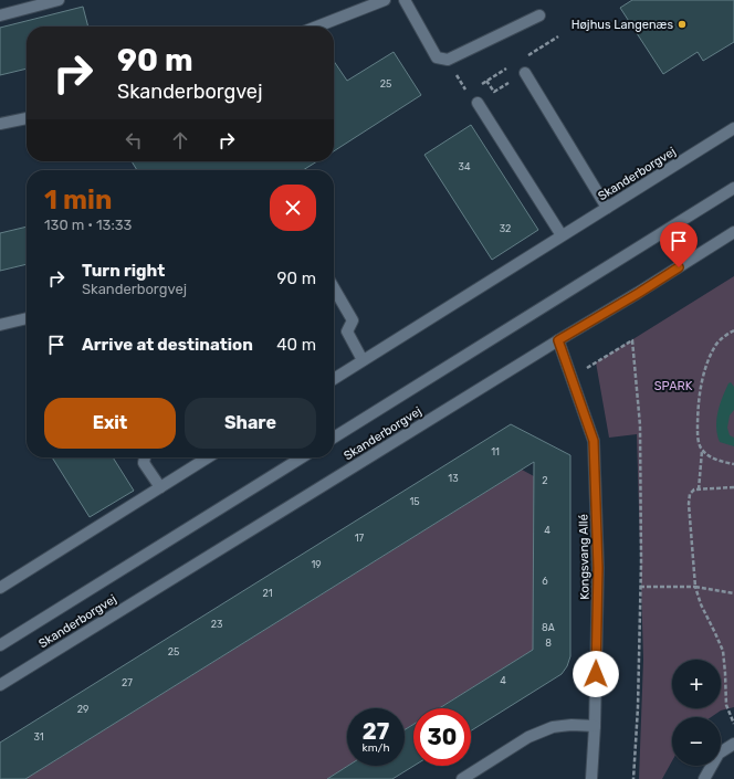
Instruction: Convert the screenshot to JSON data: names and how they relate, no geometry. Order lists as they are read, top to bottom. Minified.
{"streets":{"street":["Skanderborgvej","Kongsvang Allé"]},"crossings":[["Skanderborgvej","Kongsvang Allé"]],"parks":["SPARK"],"places":["Højhus Langenæs"],"house_numbers":["25","34","32","11","13","2","15","4","17","19","6","21","23","8A","8","25","4","27","29","31"],"page":{"turn":["90 m","Skanderborgvej"],"heading":["1 min","130 m · 13:33"],"list":[{"name":"Turn right","note":"Skanderborgvej","value":"90 m"},{"name":"Arrive at destination","value":"40 m"}],"buttons":["Exit","Share"],"map_buttons":["+","−"],"speed":"27 km/h","limit":"30"}}
